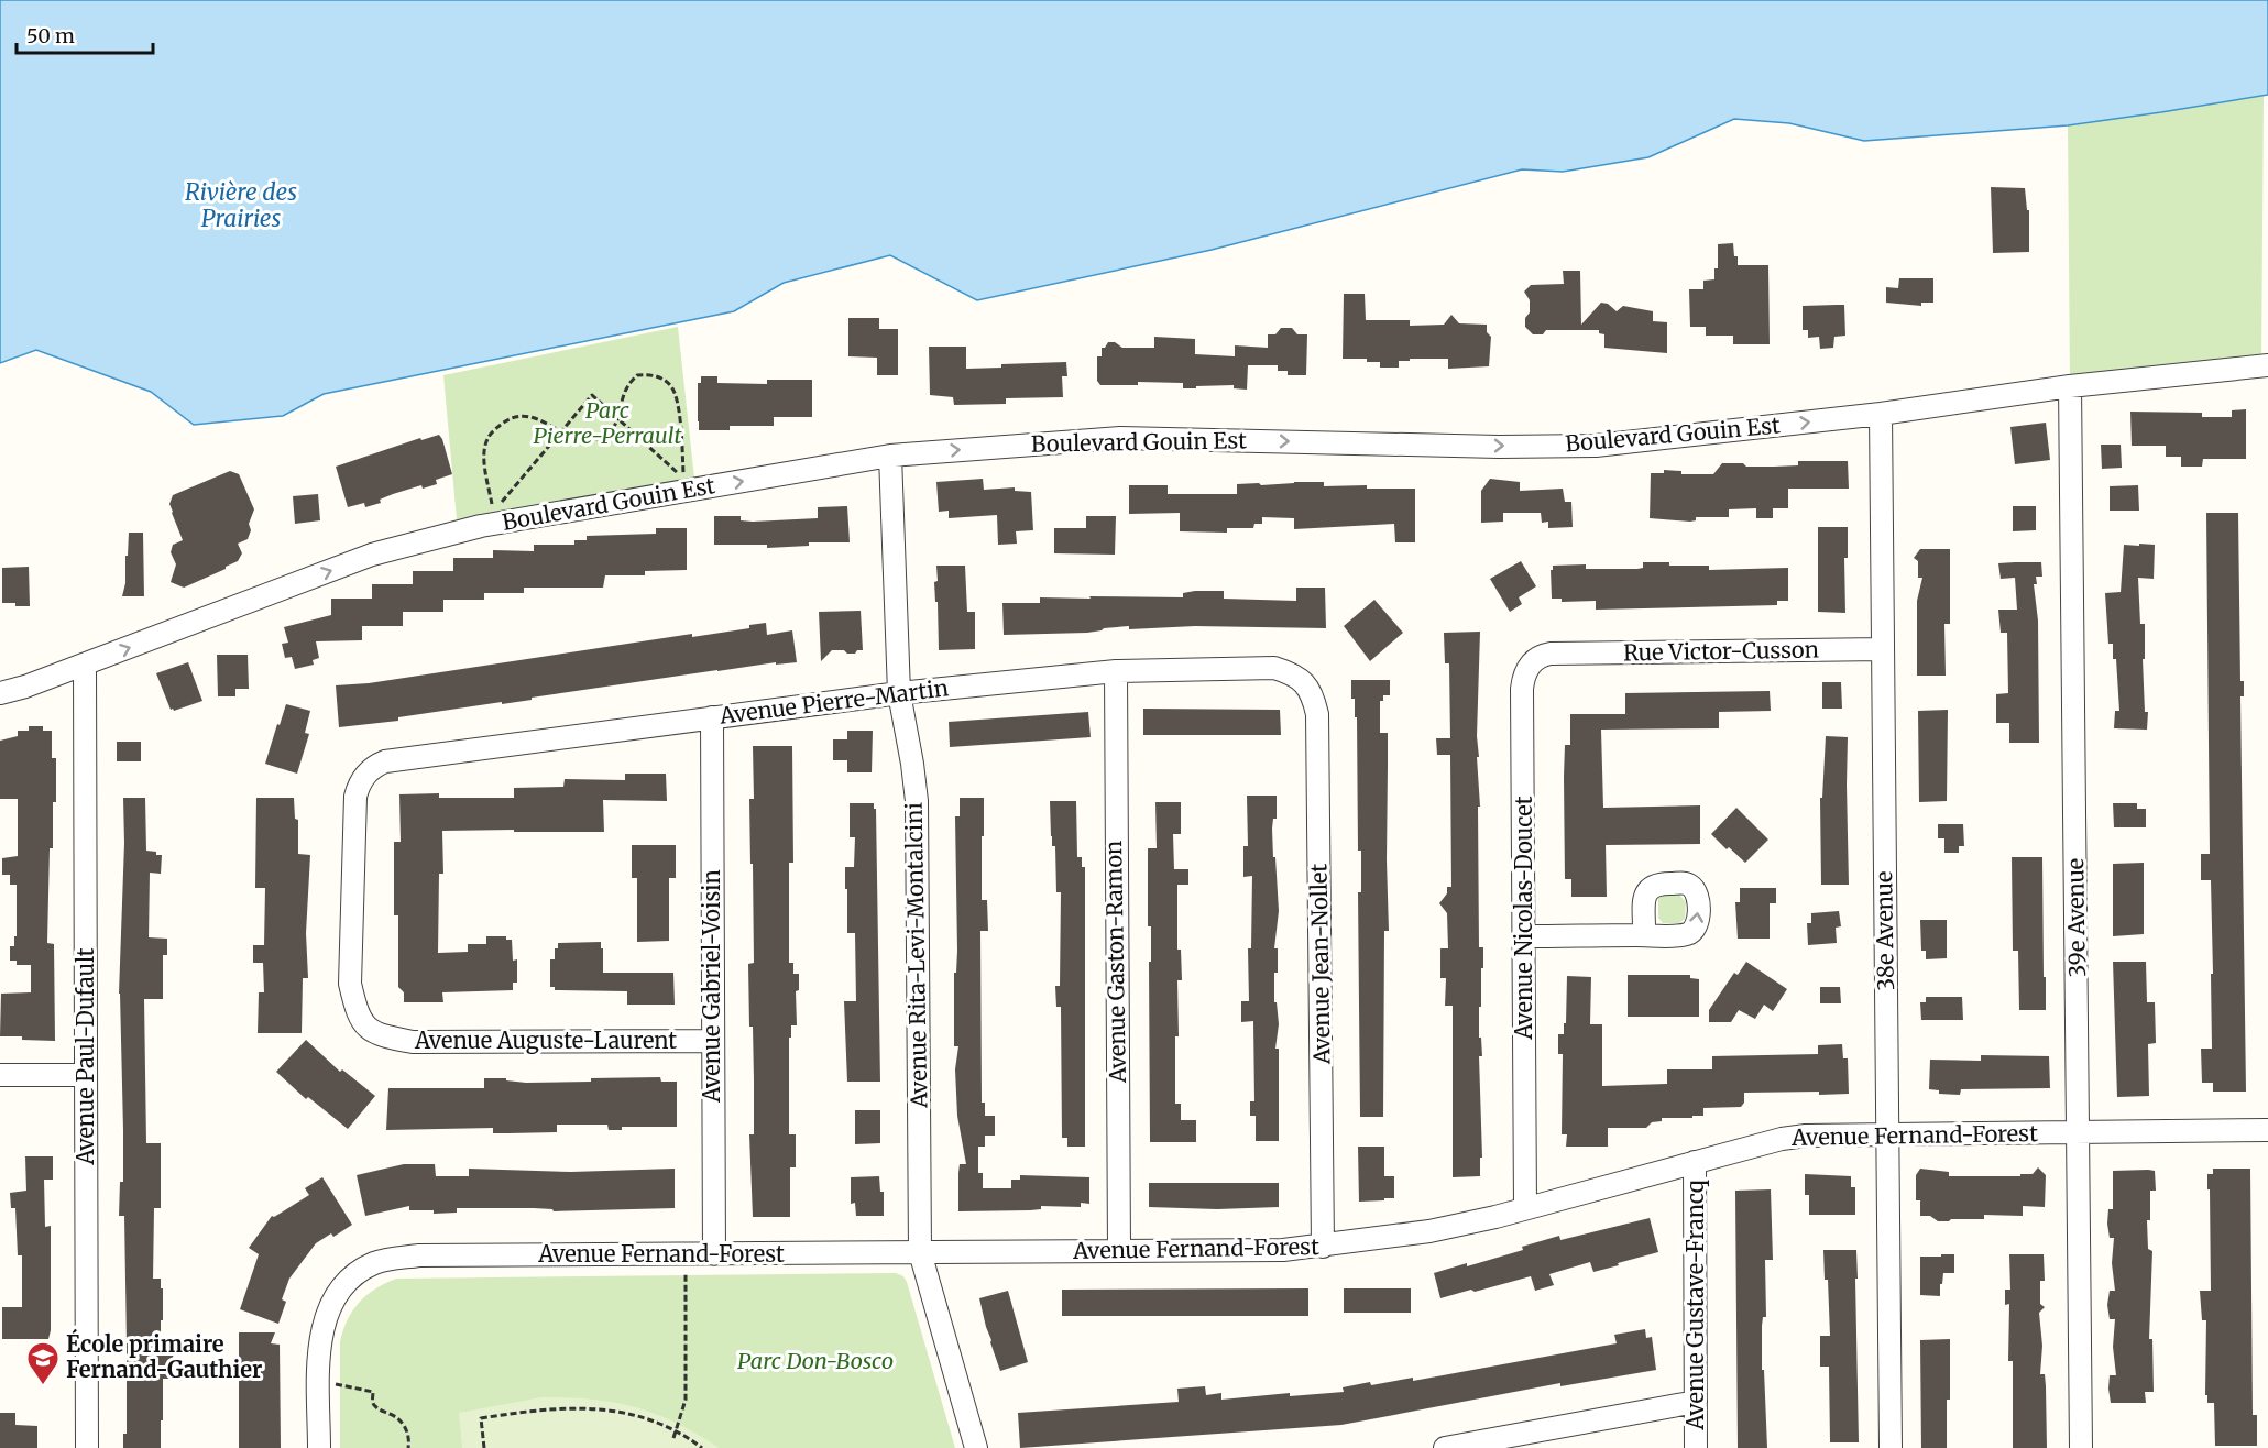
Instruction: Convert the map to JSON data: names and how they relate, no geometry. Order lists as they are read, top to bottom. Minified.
{"streets":{"street":["Boulevard Gouin Est","Rue Victor-Cusson","Avenue Pierre-Martin","Avenue Nicolas-Doucet","39e Avenue","38e Avenue","Avenue Rita-Levi-Montalcini","Avenue Gaston-Ramon","Avenue Jean-Nollet","Avenue Gabriel-Voisin","Avenue Auguste-Laurent","Avenue Paul-Dufault","Avenue Fernand-Forest","Avenue Gustave-Francq"]},"crossings":[["Boulevard Gouin Est","39e Avenue"],["Boulevard Gouin Est","38e Avenue"],["Boulevard Gouin Est","Avenue Rita-Levi-Montalcini"],["Boulevard Gouin Est","Avenue Paul-Dufault"],["Rue Victor-Cusson","Avenue Nicolas-Doucet"],["Rue Victor-Cusson","38e Avenue"],["Avenue Pierre-Martin","Avenue Rita-Levi-Montalcini"],["Avenue Pierre-Martin","Avenue Gaston-Ramon"],["Avenue Pierre-Martin","Avenue Jean-Nollet"],["Avenue Pierre-Martin","Avenue Gabriel-Voisin"],["Avenue Pierre-Martin","Avenue Auguste-Laurent"],["Avenue Nicolas-Doucet","Avenue Fernand-Forest"],["39e Avenue","Avenue Fernand-Forest"],["38e Avenue","Avenue Fernand-Forest"],["Avenue Rita-Levi-Montalcini","Avenue Fernand-Forest"],["Avenue Gaston-Ramon","Avenue Fernand-Forest"],["Avenue Jean-Nollet","Avenue Fernand-Forest"],["Avenue Gabriel-Voisin","Avenue Auguste-Laurent"],["Avenue Gabriel-Voisin","Avenue Fernand-Forest"],["Avenue Fernand-Forest","Avenue Gustave-Francq"]],"one_way":["Boulevard Gouin Est"],"water":["Rivière des Prairies"],"parks":["Parc Pierre-Perrault","Parc Don-Bosco"],"places":{"school or university":["École primaire Fernand-Gauthier"]},"scale_bar":"50 m"}
